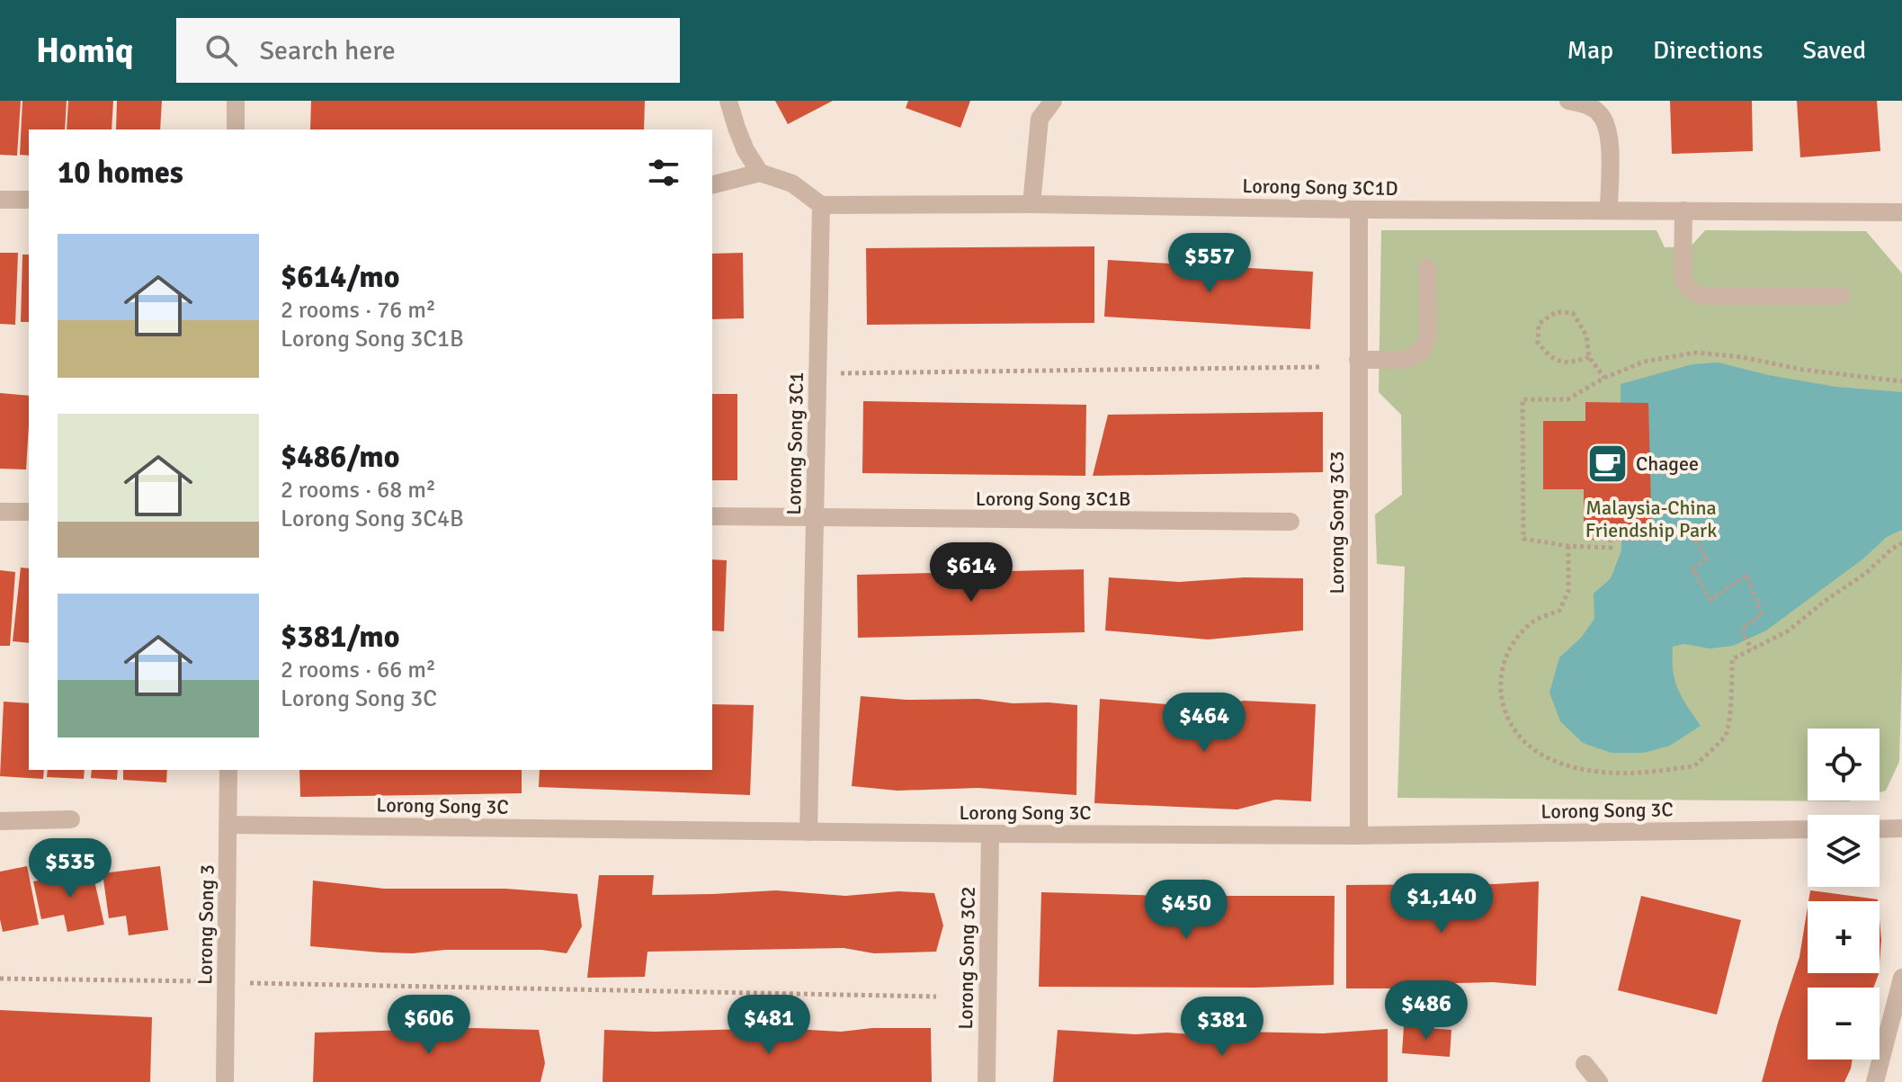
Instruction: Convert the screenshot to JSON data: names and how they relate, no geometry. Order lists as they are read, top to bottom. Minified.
{"streets":{"street":["Lorong Song 3C1D","Lorong Song 3C1","Lorong Song 3C1B","Lorong Song 3C3","Lorong Song 3C","Lorong Song 3","Lorong Song 3C2"]},"crossings":[["Lorong Song 3C1D","Lorong Song 3C1"],["Lorong Song 3C1D","Lorong Song 3C3"],["Lorong Song 3C1","Lorong Song 3C1B"],["Lorong Song 3C1","Lorong Song 3C"],["Lorong Song 3C3","Lorong Song 3C"],["Lorong Song 3C","Lorong Song 3"],["Lorong Song 3C","Lorong Song 3C2"]],"parks":["Malaysia-China Friendship Park"],"places":{"cafe":["Chagee"]},"page":{"header":"Homiq","search":"Search here","nav":["Map","Directions","Saved"],"heading":"10 homes","list":[{"name":"$614/mo","note":"2 rooms · 76 m² · Lorong Song 3C1B"},{"name":"$486/mo","note":"2 rooms · 68 m² · Lorong Song 3C4B"},{"name":"$381/mo","note":"2 rooms · 66 m² · Lorong Song 3C"}],"price":["$557","$614","$464","$535","$1,140","$450","$486","$606","$481","$381"],"map_buttons":["+","−"]}}
